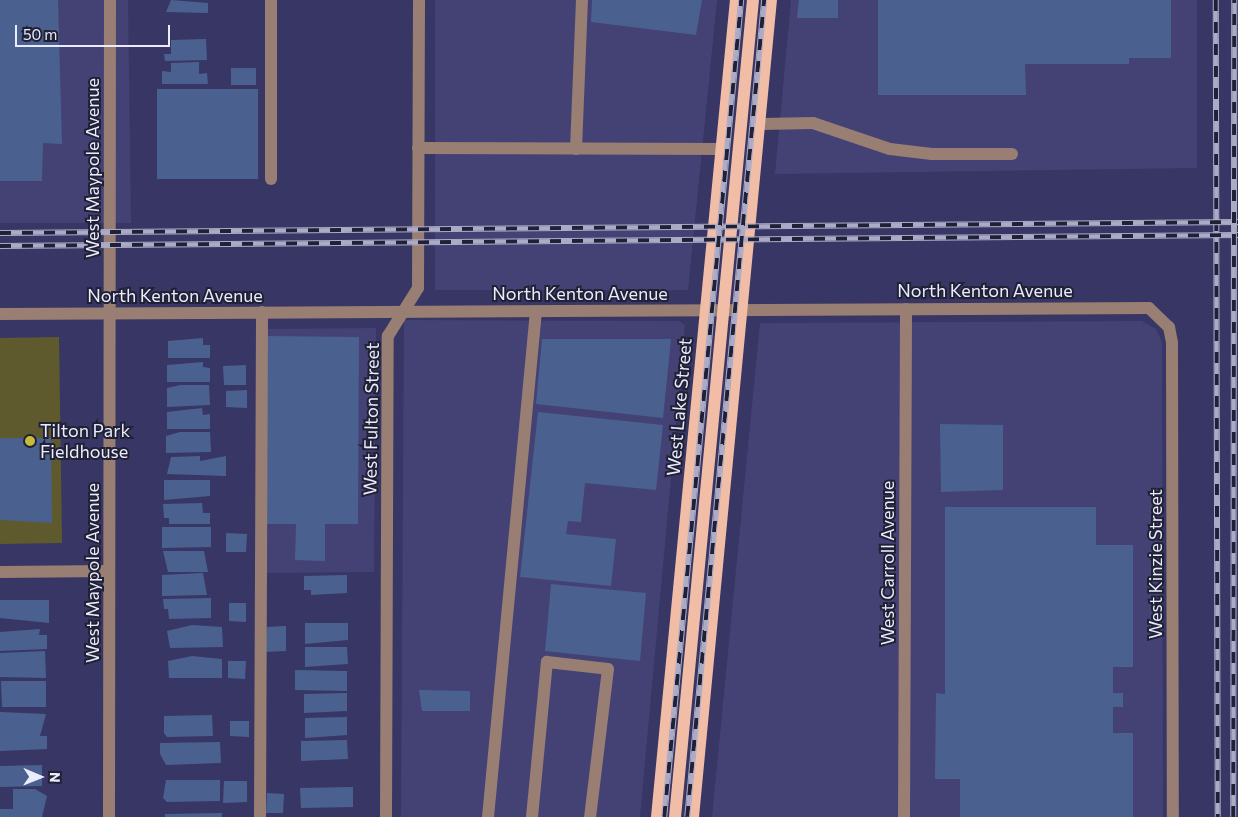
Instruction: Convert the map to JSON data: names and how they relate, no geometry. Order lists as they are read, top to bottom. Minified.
{"streets":{"main road":["West Lake Street"],"street":["West Maypole Avenue","North Kenton Avenue","West Fulton Street","West Carroll Avenue","West Kinzie Street"]},"crossings":[["West Maypole Avenue","North Kenton Avenue"],["North Kenton Avenue","West Lake Street"],["North Kenton Avenue","West Fulton Street"],["North Kenton Avenue","West Carroll Avenue"],["North Kenton Avenue","West Kinzie Street"]],"places":["Tilton Park Fieldhouse"],"scale_bar":"50 m","north":"right"}
